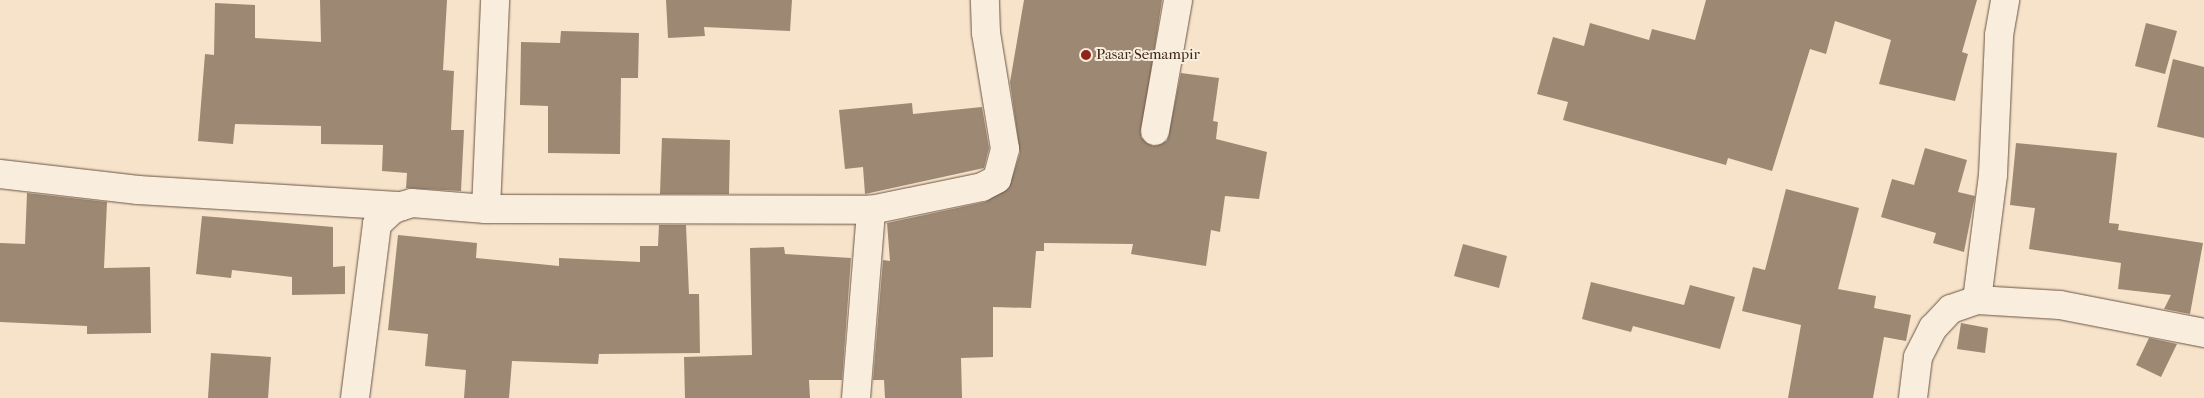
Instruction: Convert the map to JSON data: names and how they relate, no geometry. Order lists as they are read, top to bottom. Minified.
{"places":["Pasar Semampir"]}
